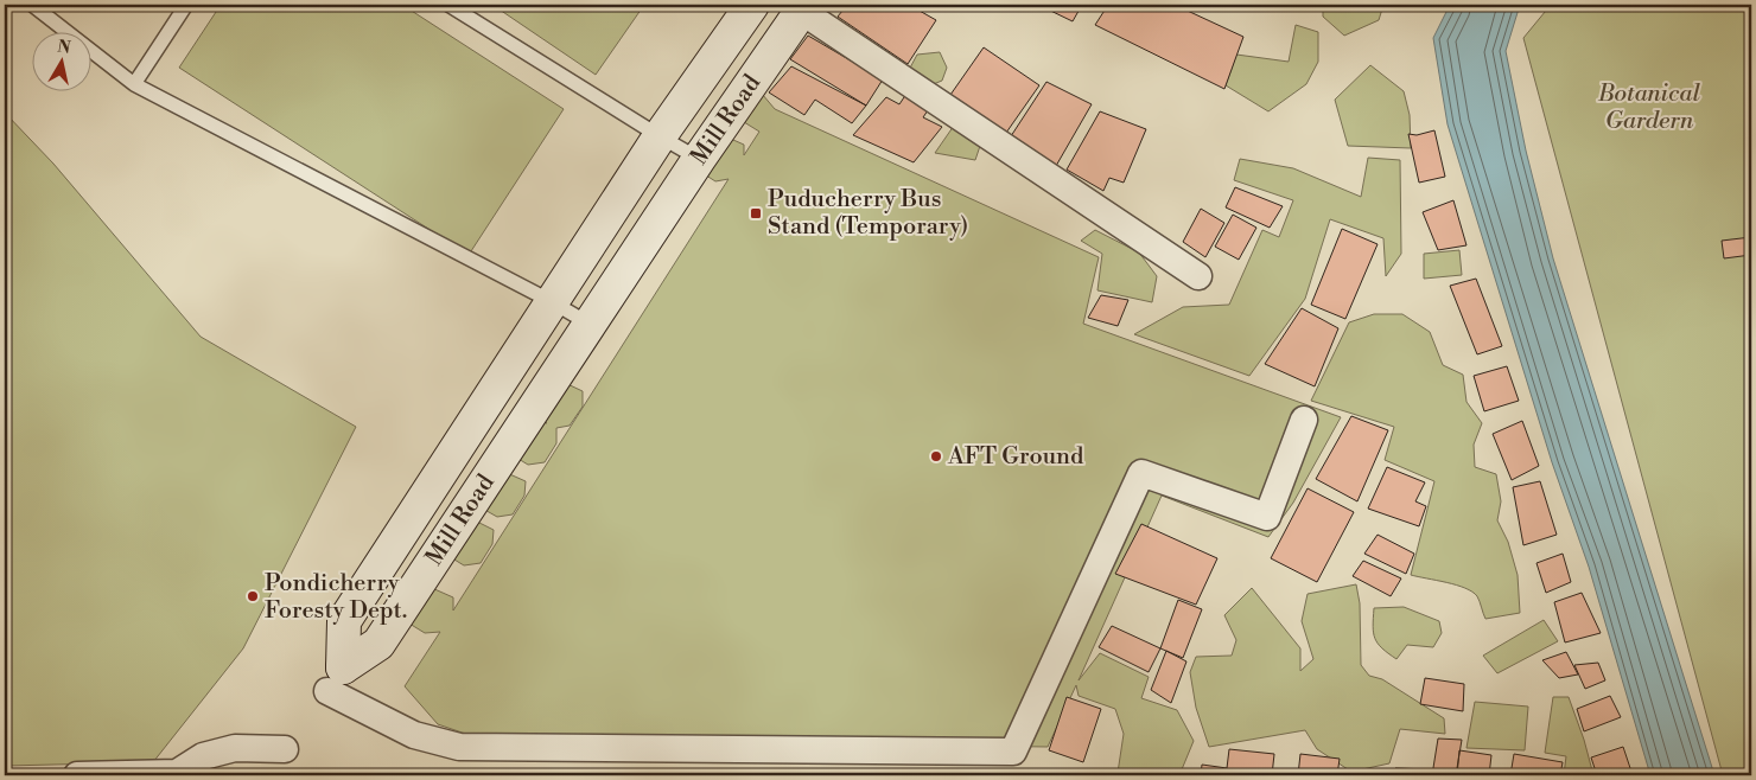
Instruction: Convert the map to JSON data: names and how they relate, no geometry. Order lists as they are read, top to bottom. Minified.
{"streets":{"main road":["Mill Road"]},"parks":["Botanical Gardern"],"places":{"transit":["Puducherry Bus Stand (Temporary)"],"other":["AFT Ground","Pondicherry Foresty Dept."]},"north":"top"}
